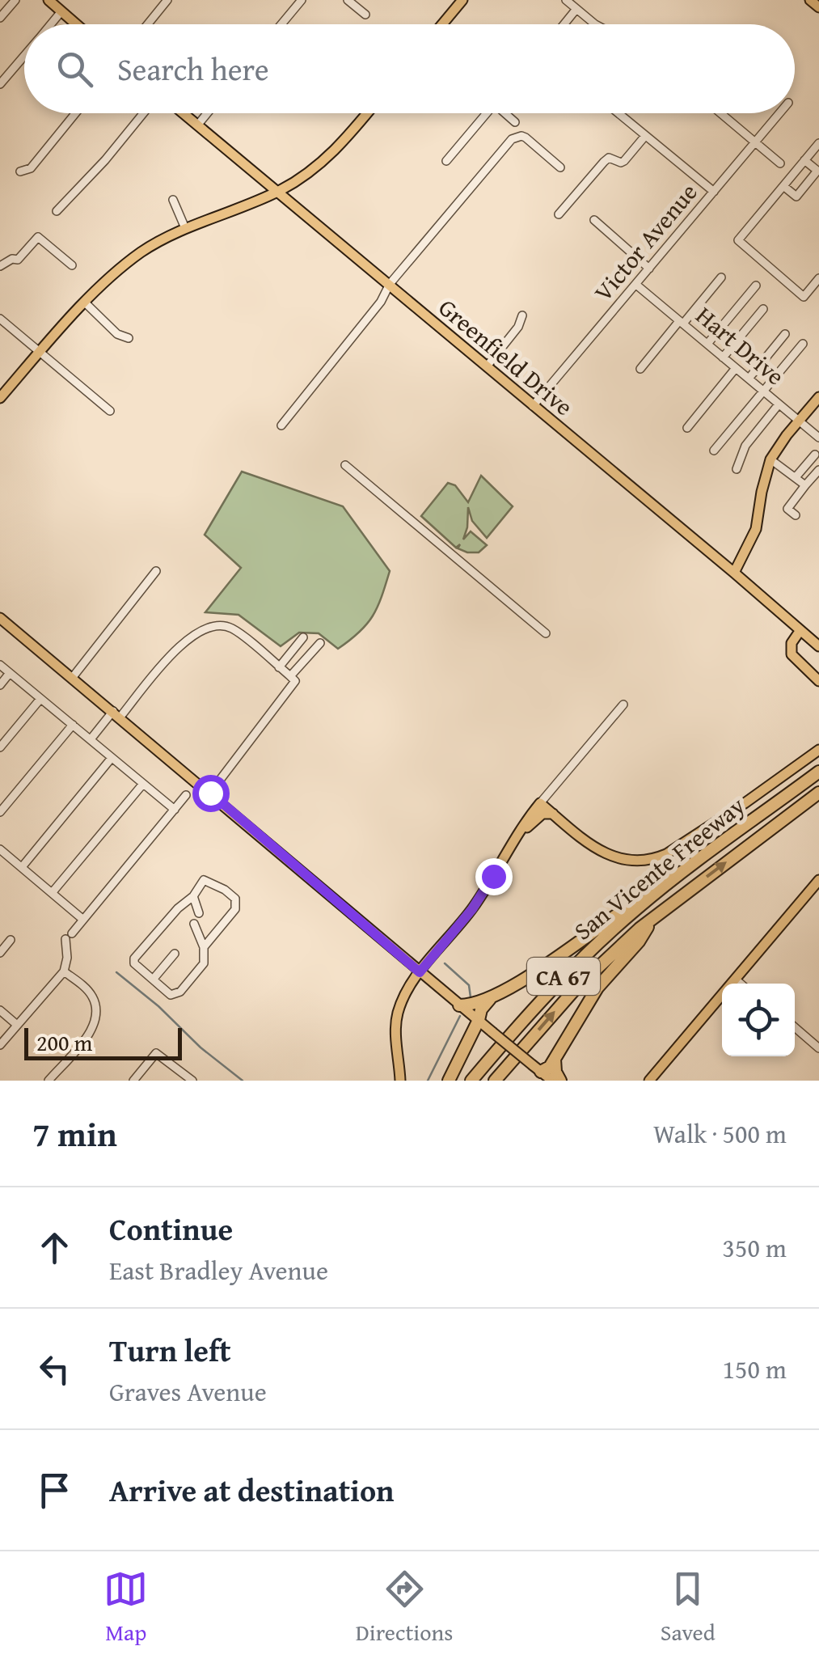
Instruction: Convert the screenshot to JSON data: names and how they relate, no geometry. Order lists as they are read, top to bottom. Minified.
{"streets":{"highway":["San Vicente Freeway","CA 67"],"main road":["Greenfield Drive"],"street":["Victor Avenue","Hart Drive"]},"crossings":[["Victor Avenue","Hart Drive"],["Victor Avenue","Greenfield Drive"]],"scale_bar":"200 m","page":{"search":"Search here","scale":"200 m","heading":["7 min","Walk · 500 m"],"list":[["Continue","East Bradley Avenue","350 m"],["Turn left","Graves Avenue","150 m"],"Arrive at destination"],"nav":["Map","Directions","Saved"]}}
